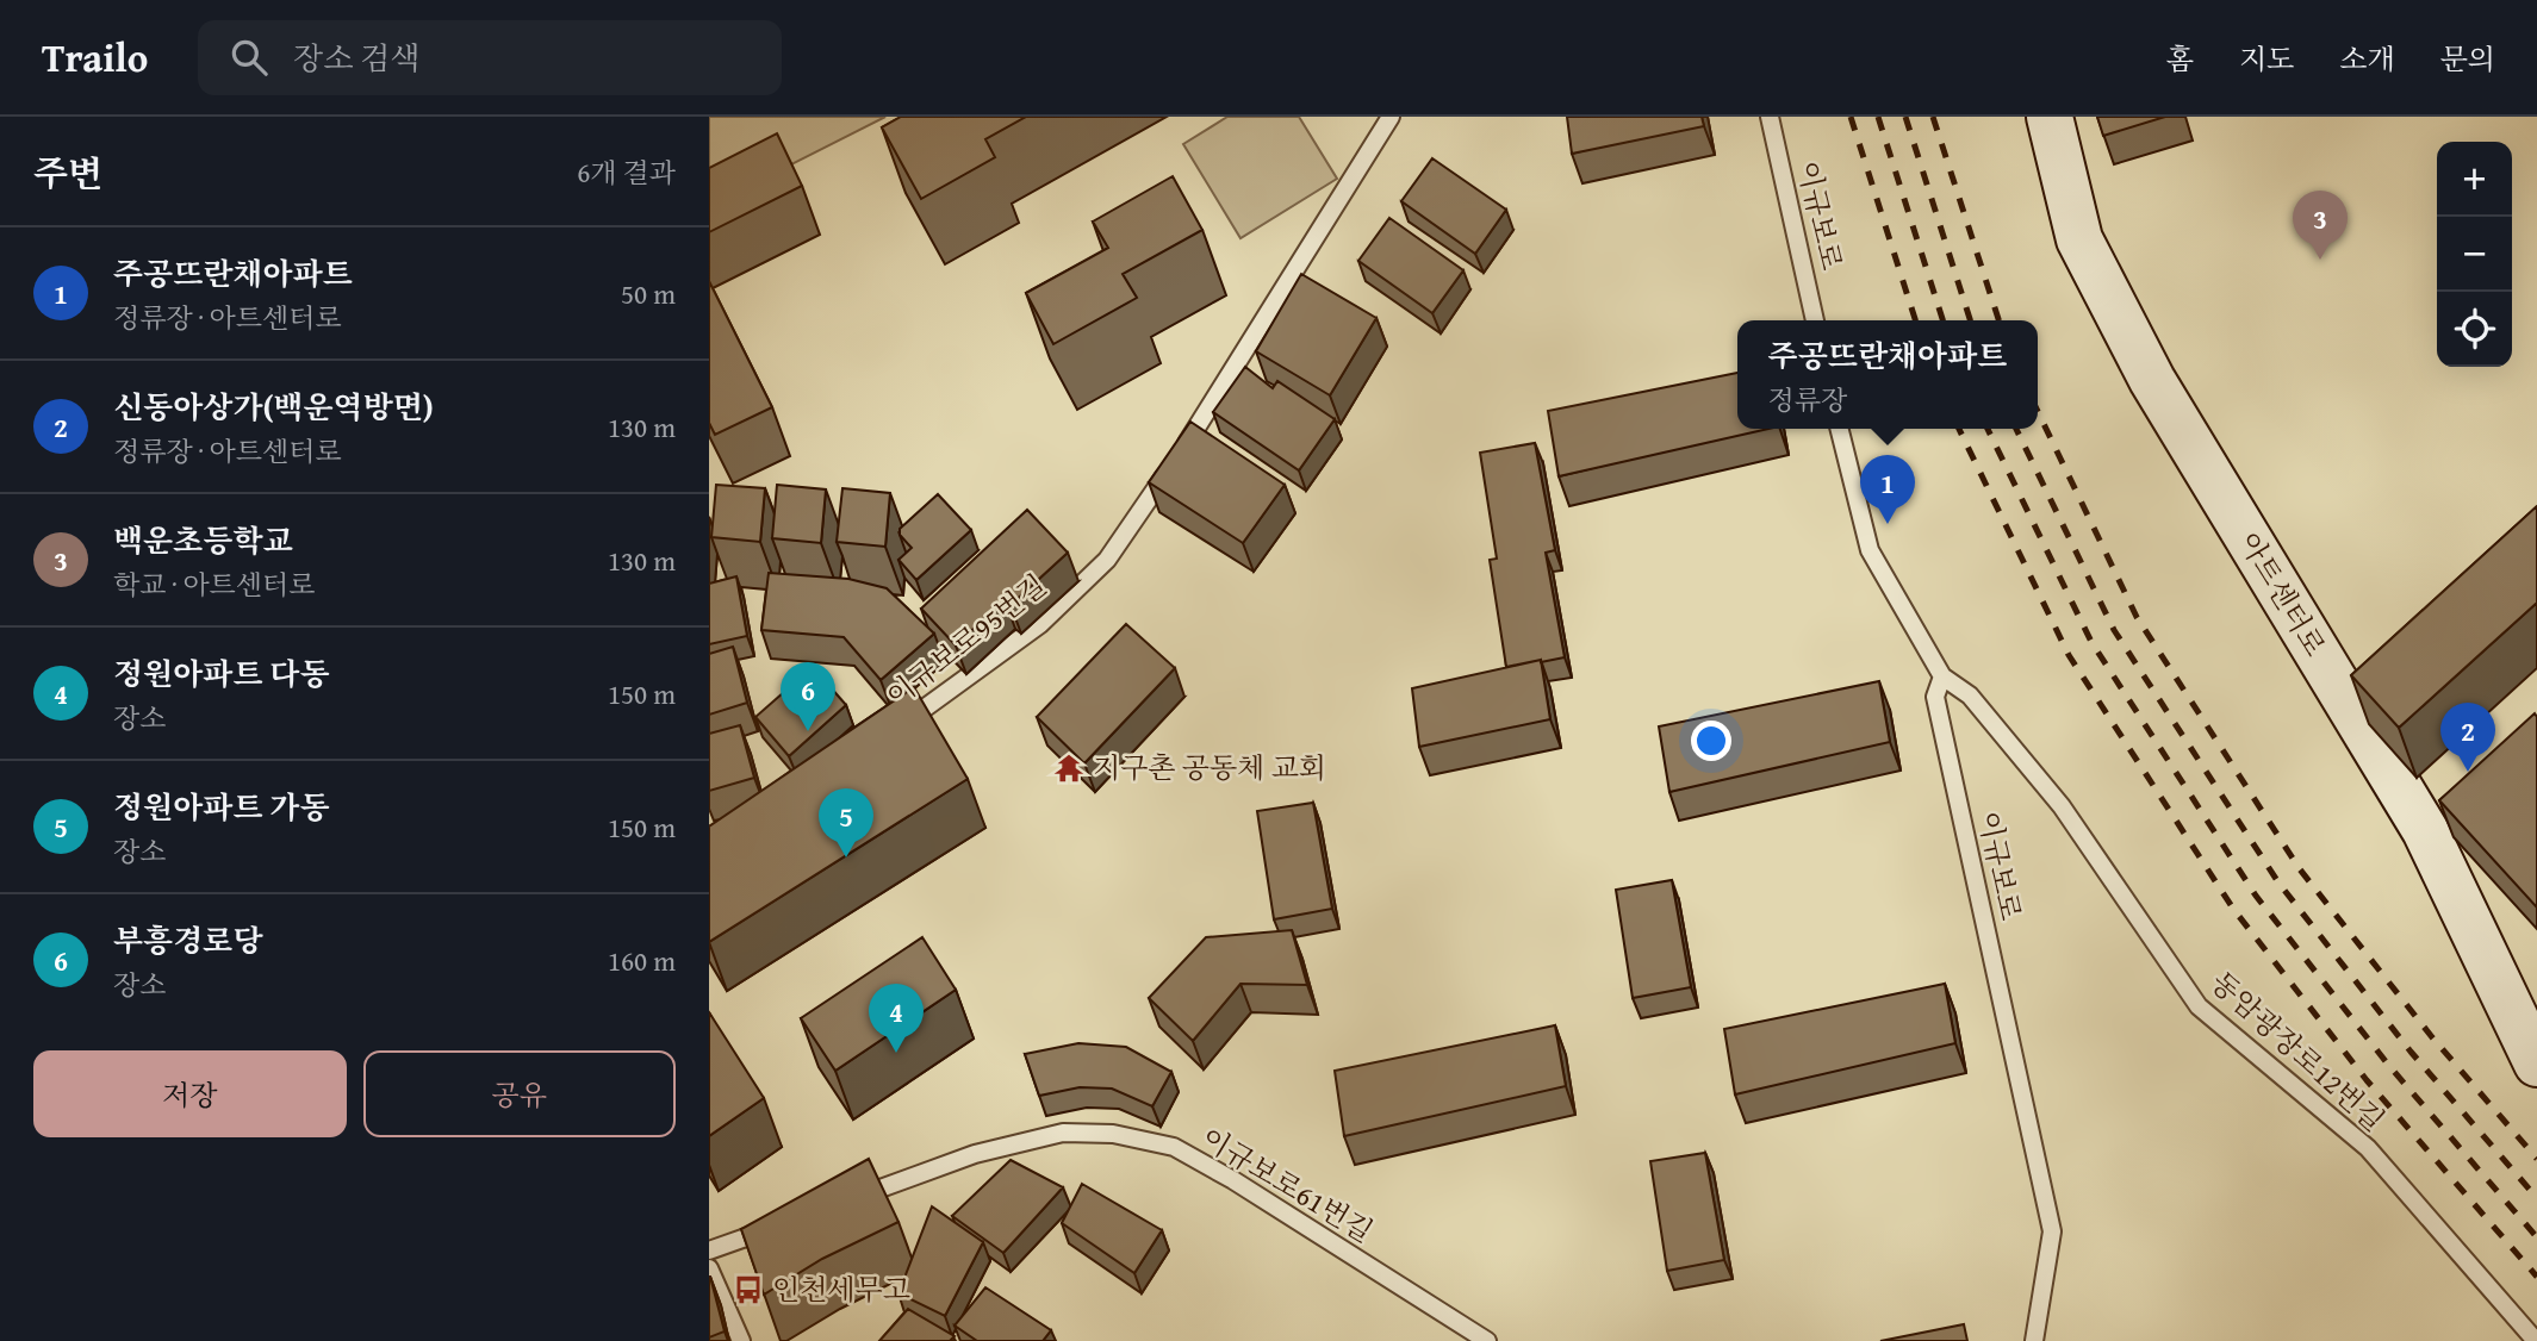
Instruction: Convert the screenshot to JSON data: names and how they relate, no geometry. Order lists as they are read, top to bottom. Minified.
{"streets":{"street":["아트센터로"],"lane":["이규보로","이규보로95번길","동암광장로12번길","이규보로61번길"]},"crossings":[["이규보로","동암광장로12번길"]],"places":{"temple":["지구촌 공동체 교회"],"bus stop":["인천세무고"]},"page":{"header":"Trailo","search":"장소 검색","nav":["홈","지도","소개","문의"],"heading":["주변","6개 결과"],"map_buttons":["+","−"],"pins":["3","1","6","2","5","4"],"list":[{"mark":"1","name":"주공뜨란채아파트","note":"정류장 · 아트센터로","value":"50 m"},{"mark":"2","name":"신동아상가(백운역방면)","note":"정류장 · 아트센터로","value":"130 m"},{"mark":"3","name":"백운초등학교","note":"학교 · 아트센터로","value":"130 m"},{"mark":"4","name":"정원아파트 다동","note":"장소","value":"150 m"},{"mark":"5","name":"정원아파트 가동","note":"장소","value":"150 m"},{"mark":"6","name":"부흥경로당","note":"장소","value":"160 m"}],"popup":["주공뜨란채아파트","정류장"],"buttons":["저장","공유"]}}
